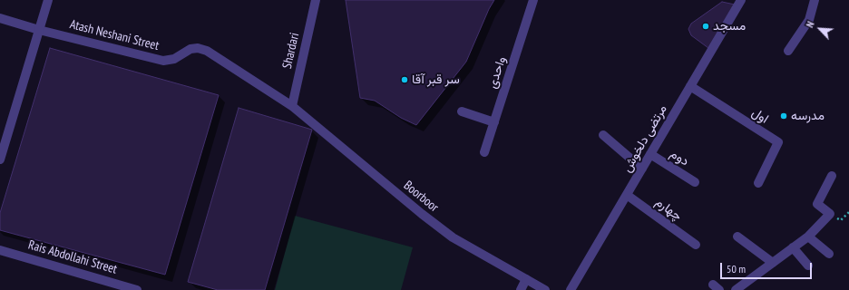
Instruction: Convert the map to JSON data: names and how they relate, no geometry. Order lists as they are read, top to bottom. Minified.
{"streets":{"street":["Atash Neshani Street","Shardari","واحدی","اول","مرتضی دلخوش","دوم","Boorboor","چهارم","Rais Abdollahi Street"]},"crossings":[["Atash Neshani Street","Shardari"],["Atash Neshani Street","Boorboor"],["Shardari","Boorboor"],["اول","مرتضی دلخوش"],["مرتضی دلخوش","دوم"],["مرتضی دلخوش","چهارم"]],"places":["مسجد","سر قبر آقا","مدرسه"],"scale_bar":"50 m","north":"top left"}
